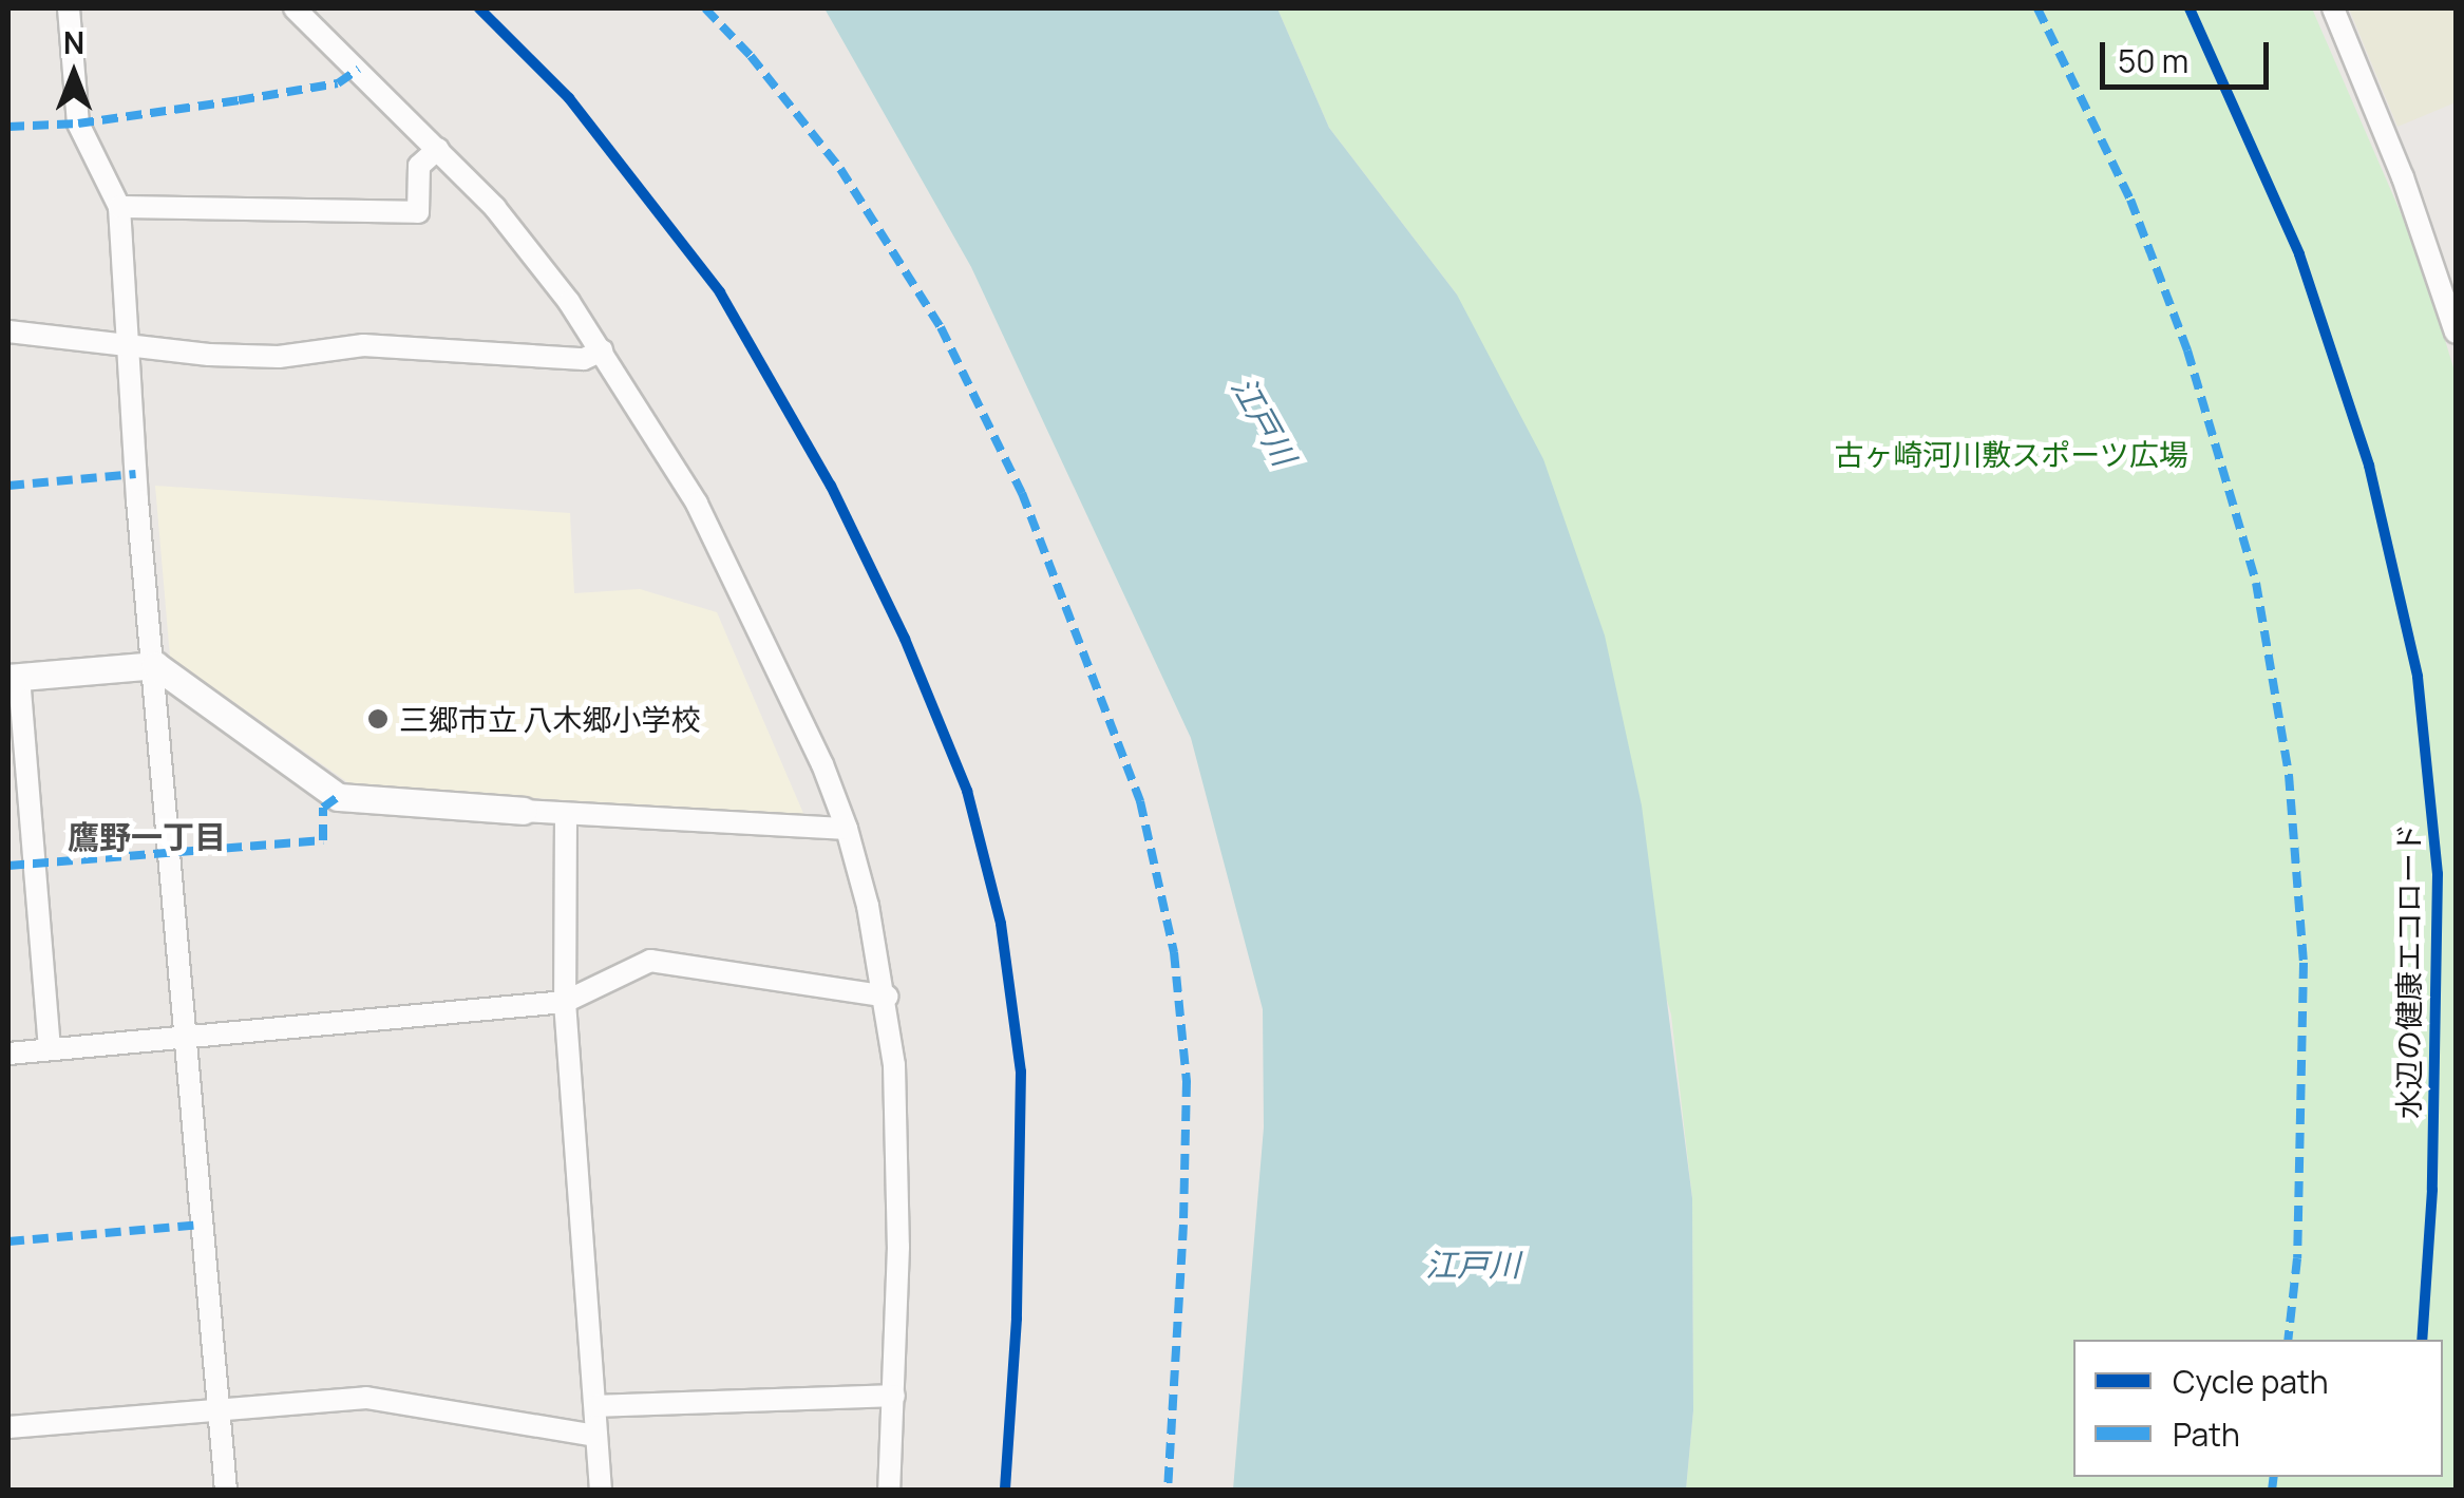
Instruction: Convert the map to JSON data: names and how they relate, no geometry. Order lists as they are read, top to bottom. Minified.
{"streets":{"cycle path":["水辺の健康エコロード"]},"districts":["鷹野一丁目"],"water":["江戸川"],"parks":["古ヶ崎河川敷スポーツ広場"],"places":["三郷市立 八木郷小学校"],"legend":["Cycle path","Path"],"scale_bar":"50 m","north":"top"}
